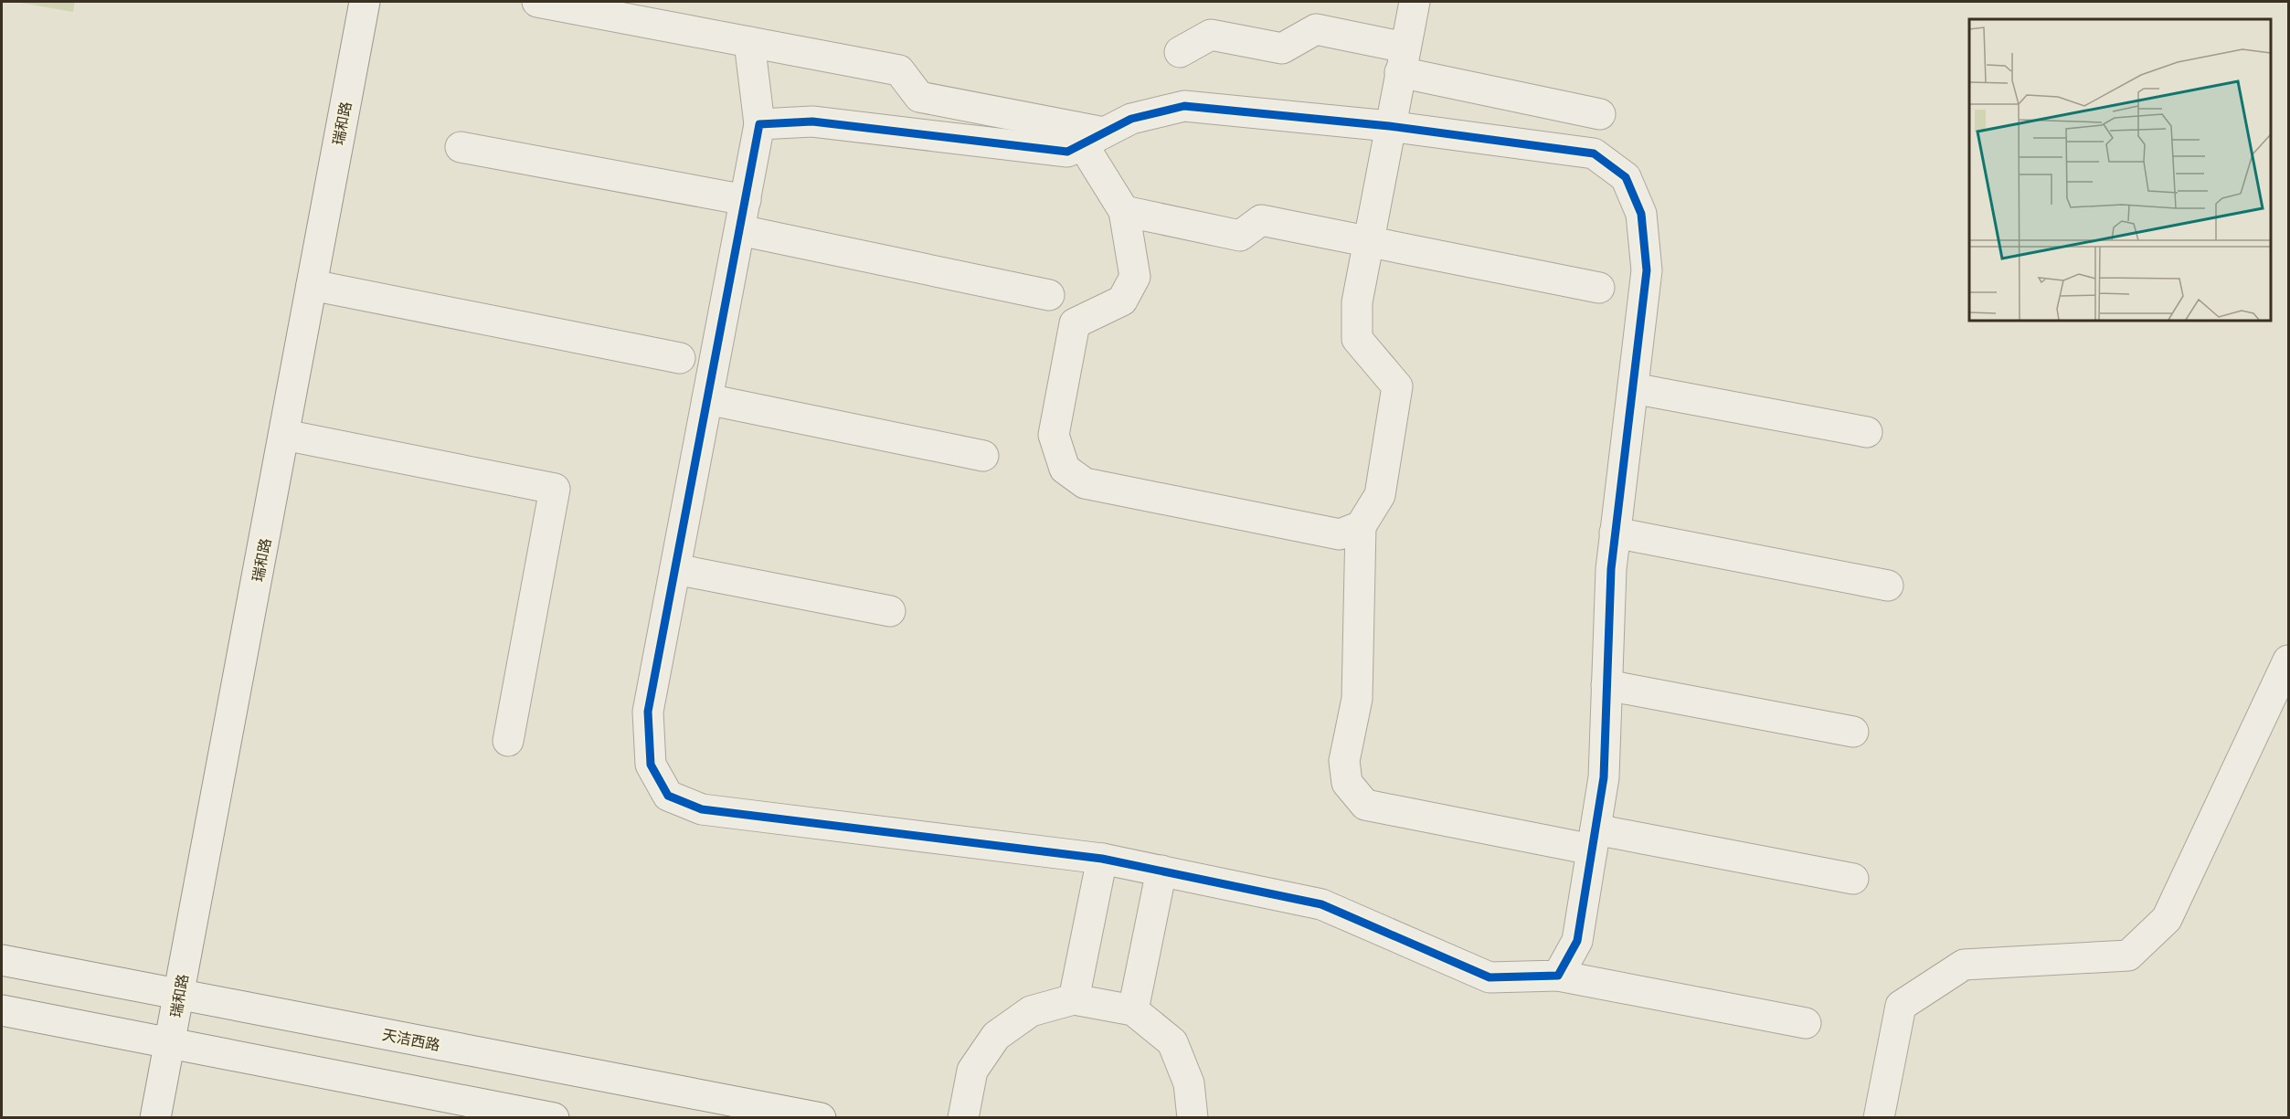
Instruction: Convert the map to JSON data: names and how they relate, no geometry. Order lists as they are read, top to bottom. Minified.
{"streets":{"street":["瑞和路","天洁西路"]},"crossings":[["瑞和路","天洁西路"]]}
